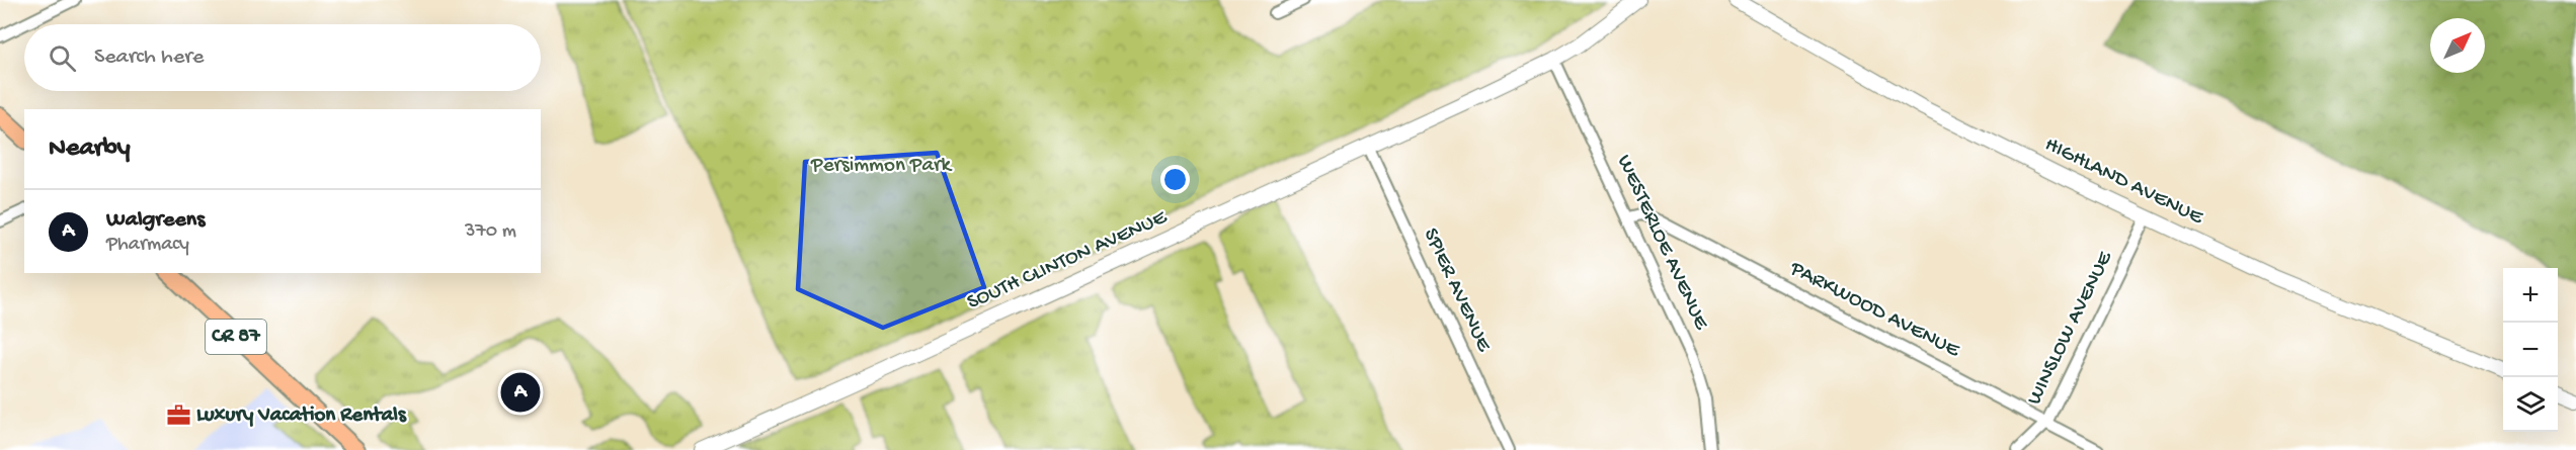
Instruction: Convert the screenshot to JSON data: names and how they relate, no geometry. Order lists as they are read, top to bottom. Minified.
{"streets":{"main road":["CR 87"],"street":["HIGHLAND AVENUE","WESTERLOE AVENUE","SOUTH CLINTON AVENUE","SPIER AVENUE","PARKWOOD AVENUE","WINSLOW AVENUE"]},"crossings":[["HIGHLAND AVENUE","WINSLOW AVENUE"],["WESTERLOE AVENUE","SOUTH CLINTON AVENUE"],["WESTERLOE AVENUE","PARKWOOD AVENUE"],["SOUTH CLINTON AVENUE","SPIER AVENUE"],["PARKWOOD AVENUE","WINSLOW AVENUE"]],"parks":["Persimmon Park"],"places":{"office":["Luxury Vacation Rentals"]},"north":"top right","page":{"search":"Search here","heading":"Nearby","list":[{"mark":"A","name":"Walgreens","note":"Pharmacy","value":"370 m"}],"map_buttons":["+","−"],"pins":"A"}}
